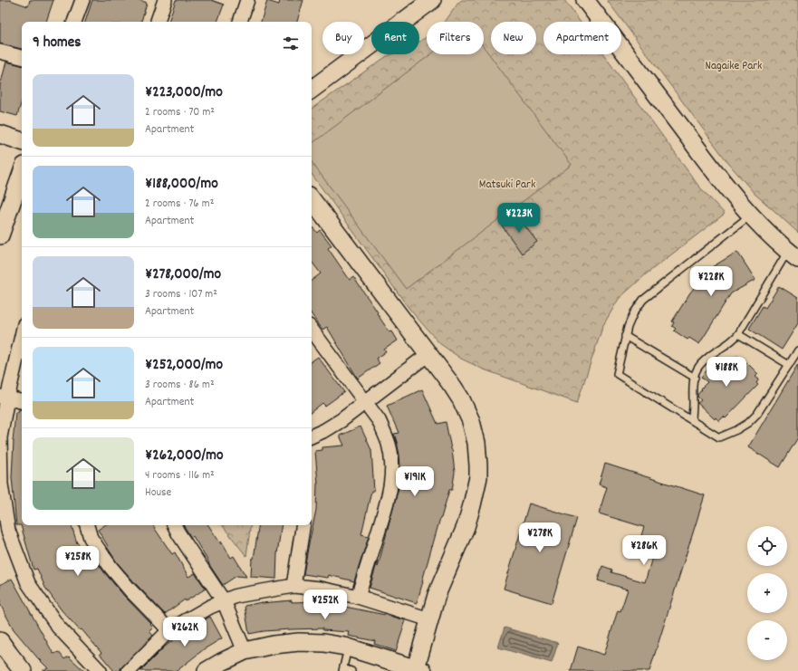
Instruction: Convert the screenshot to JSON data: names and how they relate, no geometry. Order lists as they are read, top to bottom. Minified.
{"parks":["Nagaike Park","Matsuki Park"],"page":{"chip":["Buy","Rent","Filters","New","Apartment"],"heading":"9 homes","list":[{"name":"¥223,000/mo","note":"2 rooms · 70 m² · Apartment"},{"name":"¥188,000/mo","note":"2 rooms · 76 m² · Apartment"},{"name":"¥278,000/mo","note":"3 rooms · 107 m² · Apartment"},{"name":"¥252,000/mo","note":"3 rooms · 86 m² · Apartment"},{"name":"¥262,000/mo","note":"4 rooms · 116 m² · House"}],"price":["¥223K","¥228K","¥188K","¥191K","¥278K","¥286K","¥258K","¥252K","¥262K"],"map_buttons":["+","−"]}}
